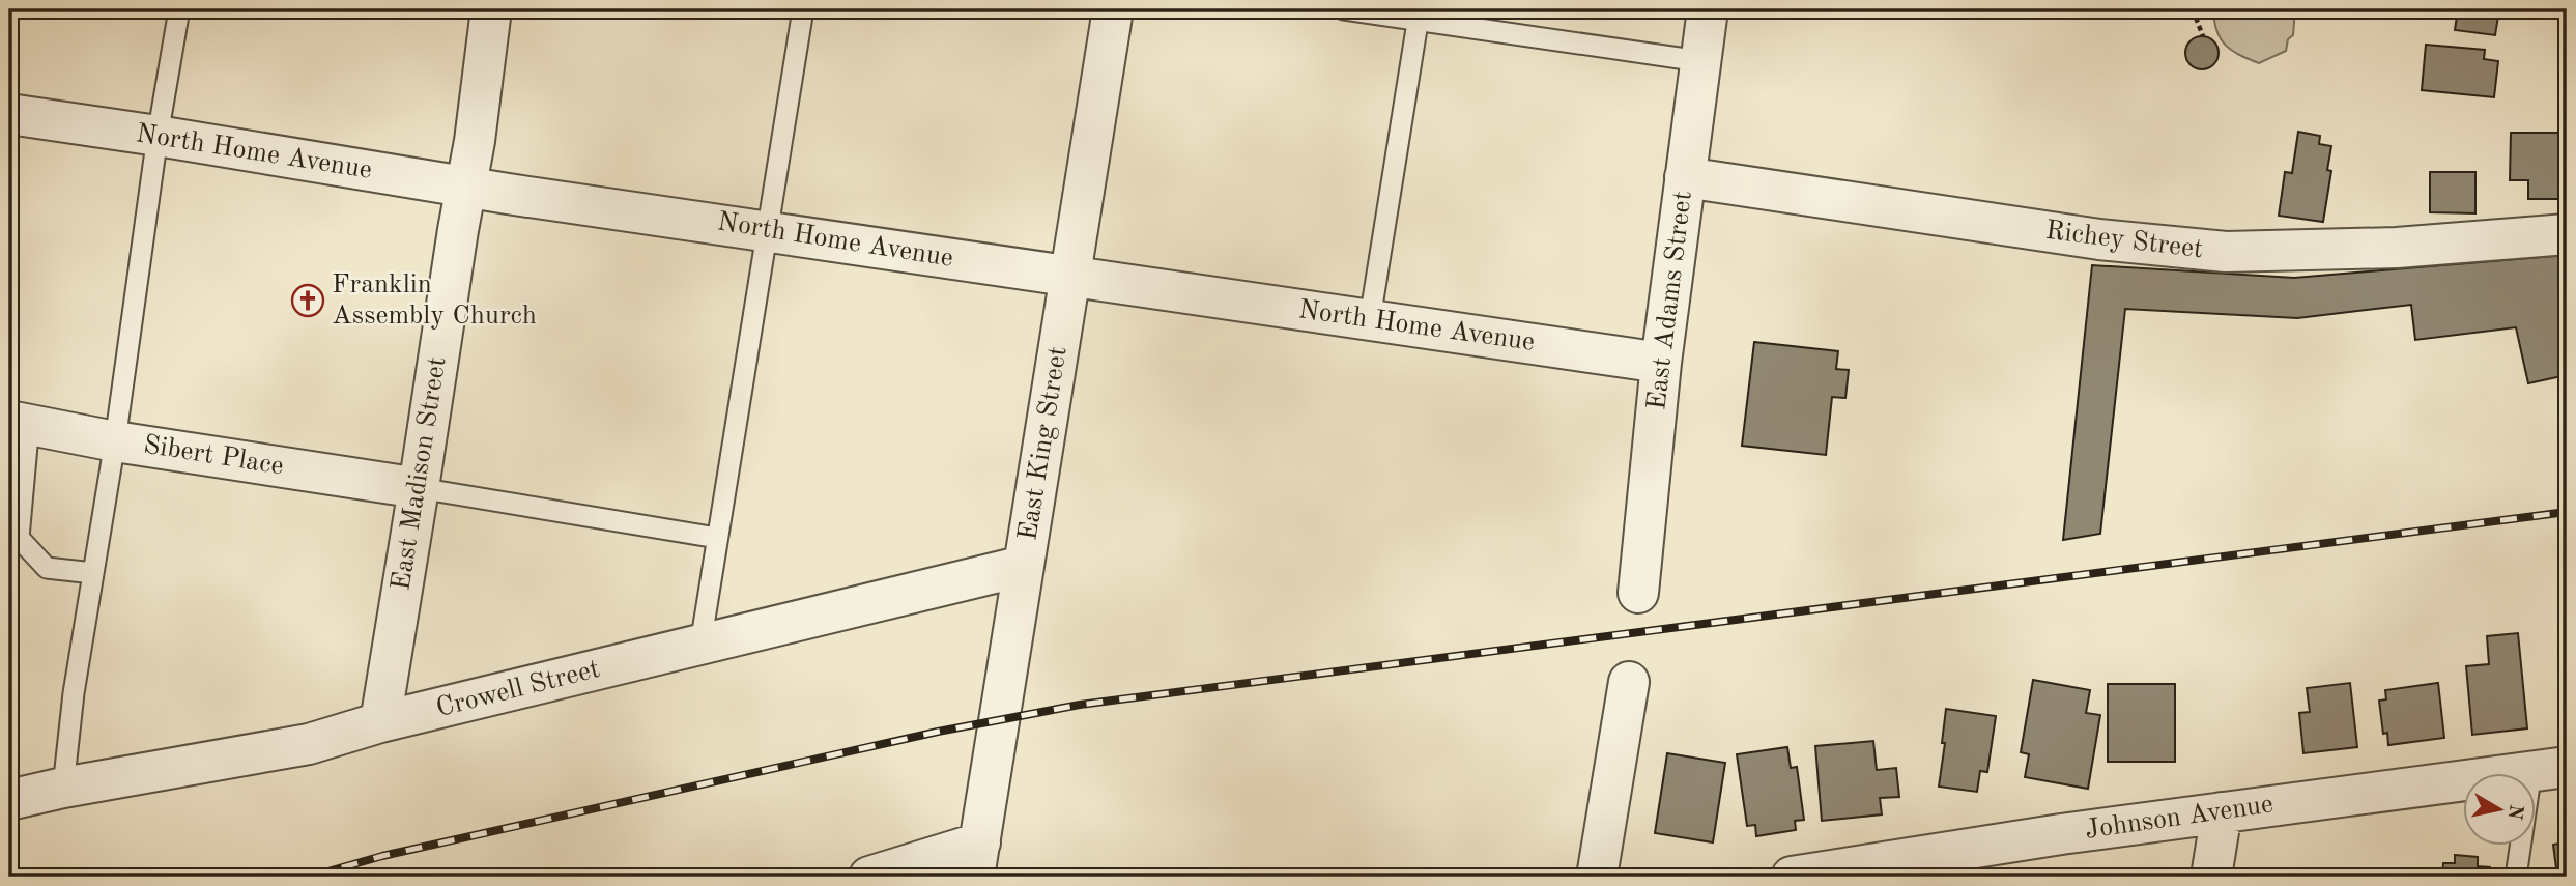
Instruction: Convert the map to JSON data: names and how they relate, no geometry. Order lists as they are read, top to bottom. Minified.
{"streets":{"street":["North Home Avenue","Richey Street","East Adams Street","East King Street","Sibert Place","East Madison Street","Crowell Street","Johnson Avenue"]},"crossings":[["North Home Avenue","East Adams Street"],["North Home Avenue","East King Street"],["North Home Avenue","East Madison Street"],["Richey Street","East Adams Street"],["East King Street","Crowell Street"],["Sibert Place","East Madison Street"],["East Madison Street","Crowell Street"]],"places":{"church":["Franklin Assembly Church"]},"north":"right"}
